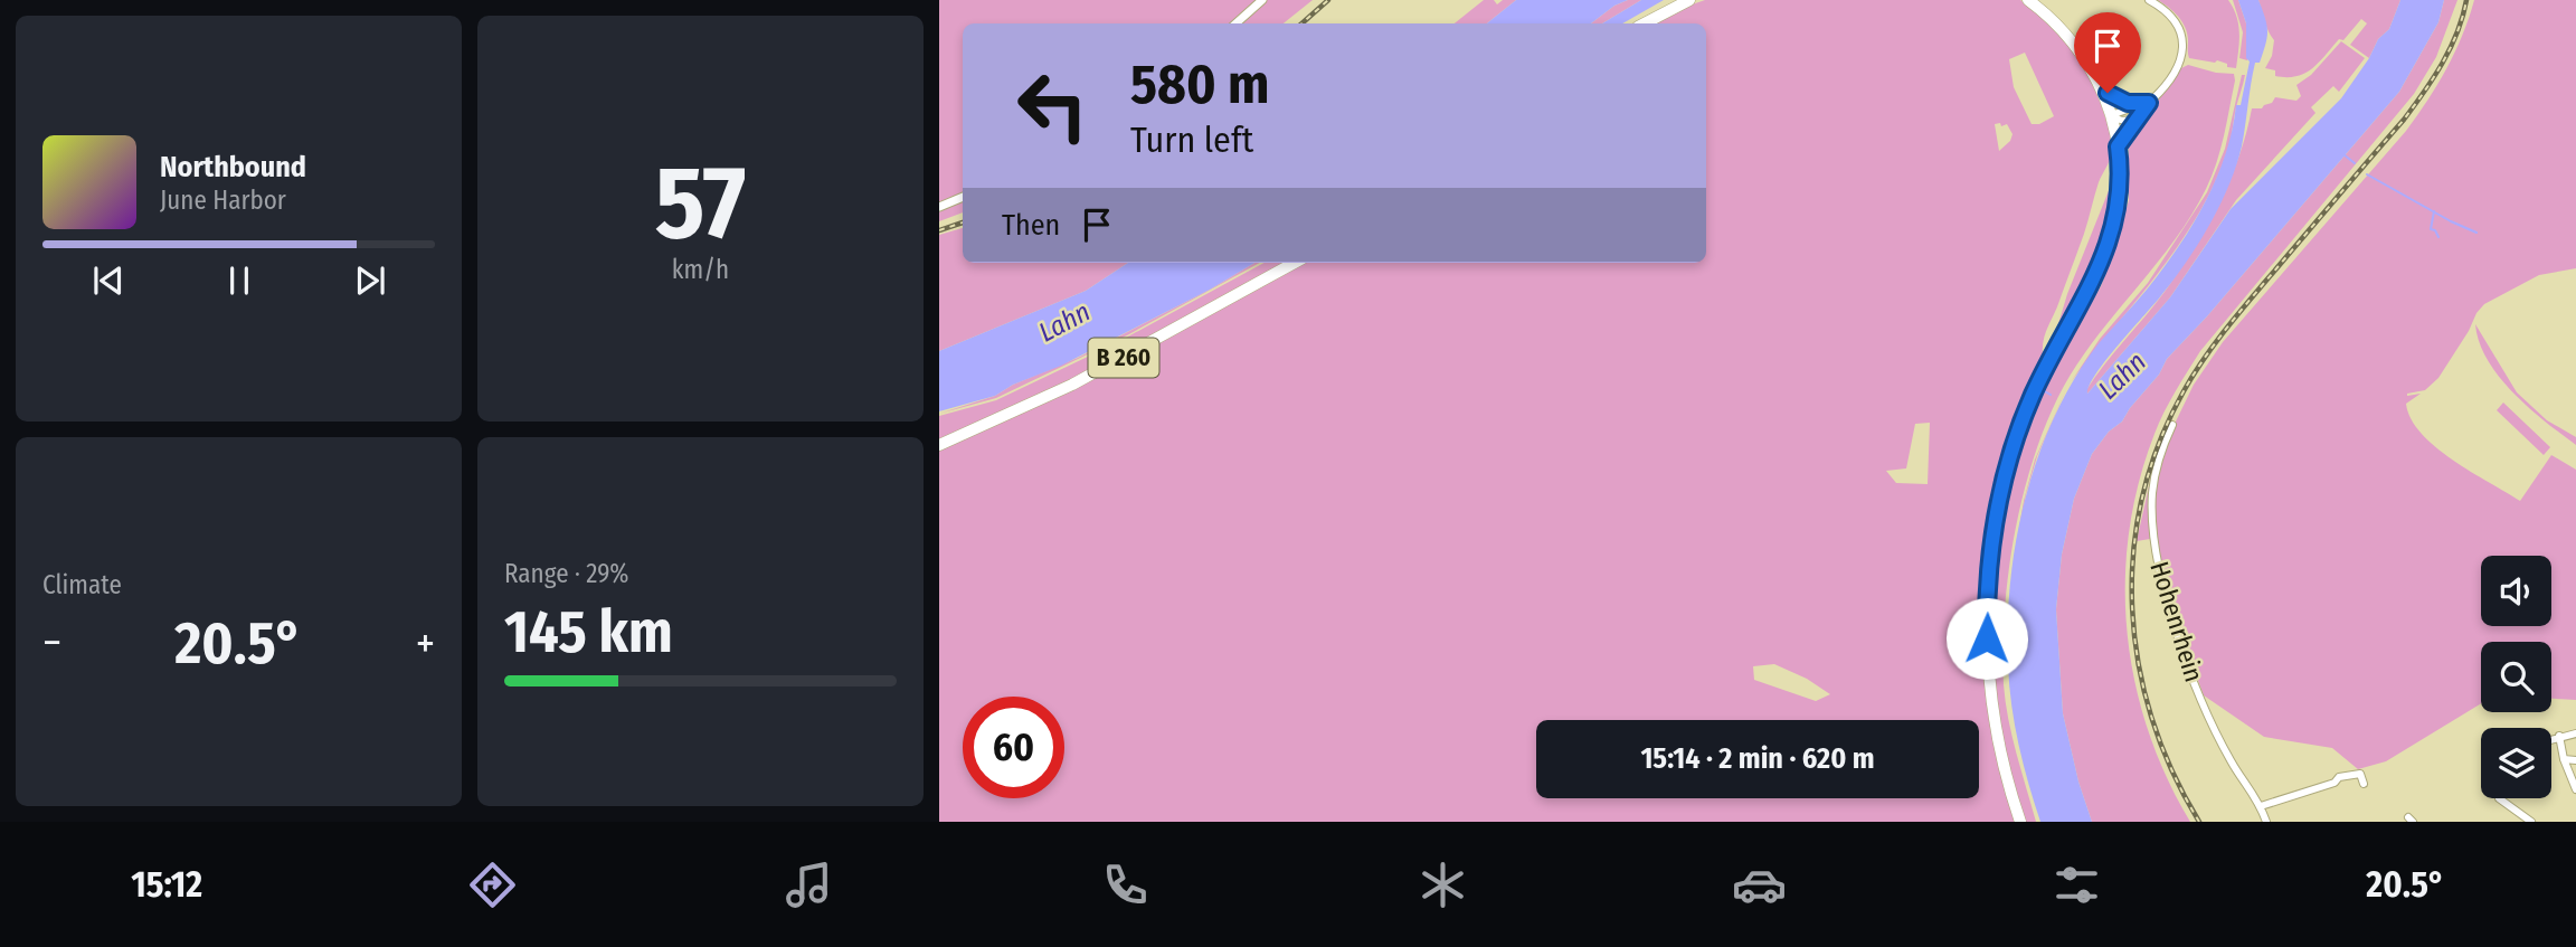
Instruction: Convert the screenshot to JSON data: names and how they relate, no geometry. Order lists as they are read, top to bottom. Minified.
{"streets":{"main road":["B 260"],"street":["Hohenrhein"]},"water":["Lahn"],"page":{"tile":[["57","km/h"],"Climate",["Range · 29%","145 km"]],"turn":["580 m","Turn left"],"song":["Northbound","June Harbor"],"then":"Then","heat":["−","20.5°","+"],"limit":"60","trip":"15:14 · 2 min · 620 m","tabs":["15:12","20.5°"]}}
